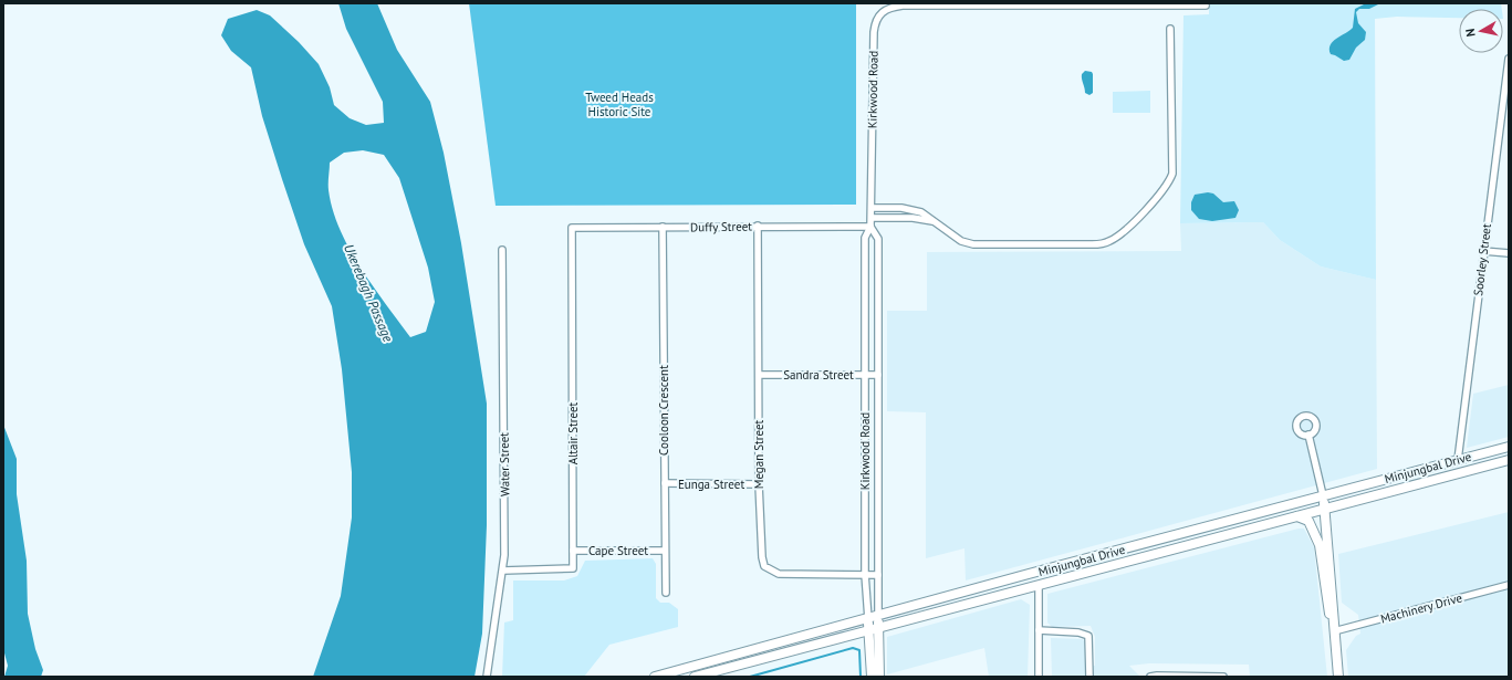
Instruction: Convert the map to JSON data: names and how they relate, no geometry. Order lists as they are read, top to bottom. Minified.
{"streets":{"main road":["Kirkwood Road","Minjungbal Drive"],"street":["Duffy Street","Soorley Street","Sandra Street","Cooloon Crescent","Altair Street","Megan Street","Water Street","Eunga Street","Cape Street","Machinery Drive"]},"crossings":[["Kirkwood Road","Duffy Street"],["Kirkwood Road","Sandra Street"],["Kirkwood Road","Megan Street"],["Kirkwood Road","Minjungbal Drive"],["Duffy Street","Cooloon Crescent"],["Duffy Street","Altair Street"],["Duffy Street","Megan Street"],["Soorley Street","Minjungbal Drive"],["Sandra Street","Megan Street"],["Cooloon Crescent","Eunga Street"],["Cooloon Crescent","Cape Street"],["Altair Street","Water Street"],["Altair Street","Cape Street"],["Megan Street","Eunga Street"]],"water":["Ukerebagh Passage"],"parks":["Tweed Heads Historic Site"],"north":"left"}
